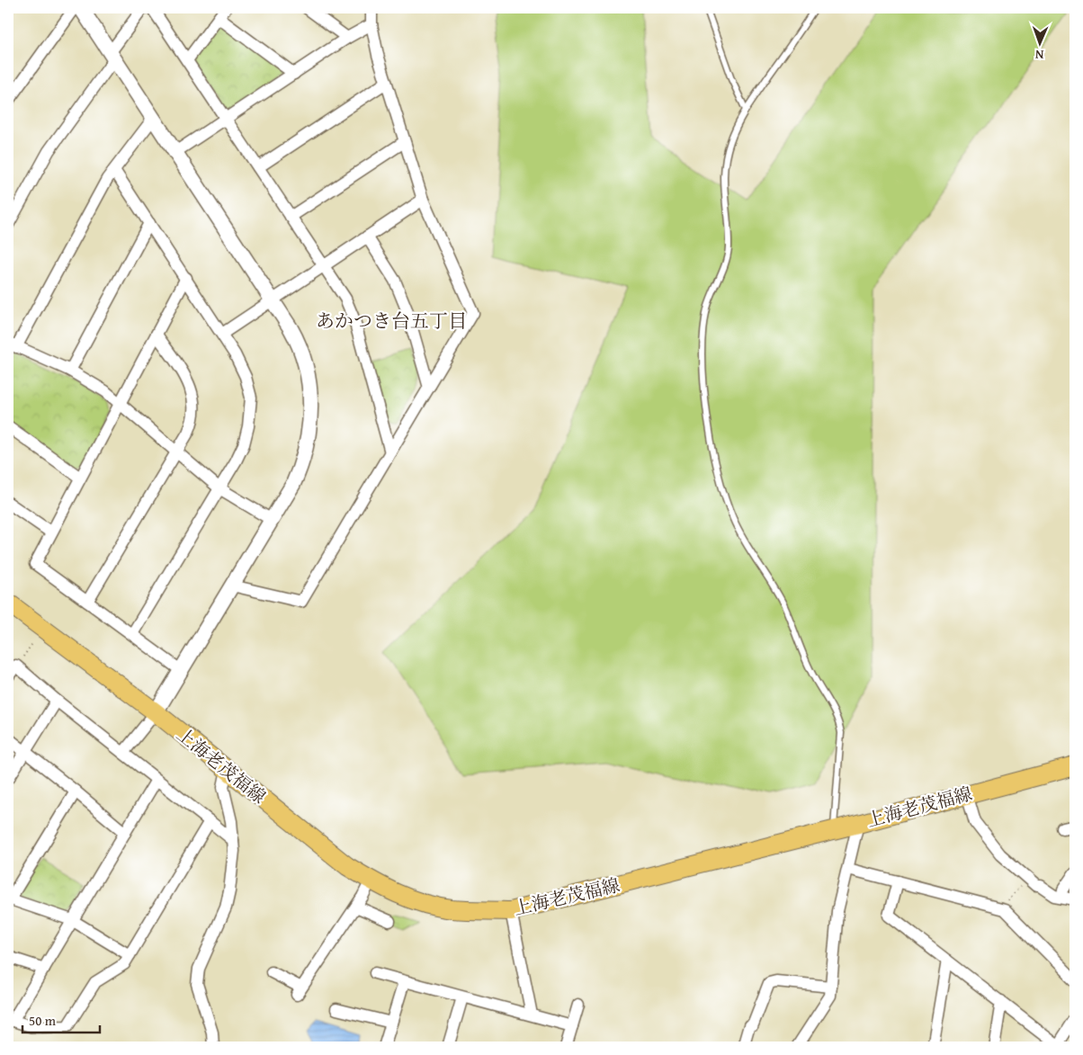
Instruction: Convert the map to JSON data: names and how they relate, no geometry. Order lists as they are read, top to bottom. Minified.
{"streets":{"main road":["上海老茂福線"]},"districts":["あかつき台五丁目"],"scale_bar":"50 m","north":"bottom"}
